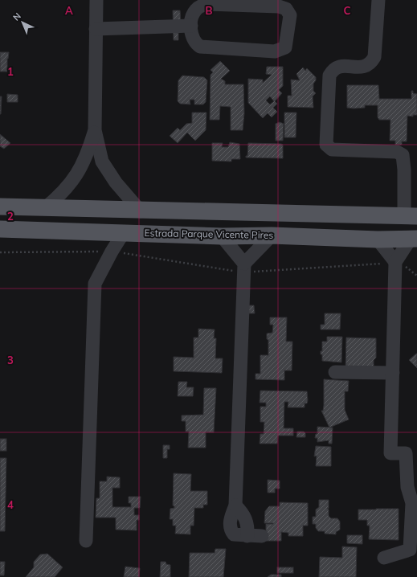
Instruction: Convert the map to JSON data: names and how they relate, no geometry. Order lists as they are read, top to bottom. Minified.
{"streets":{"main road":["Estrada Parque Vicente Pires"]},"north":"top left","grid":{"columns":["A","B","C"],"rows":["1","2","3","4"]}}
